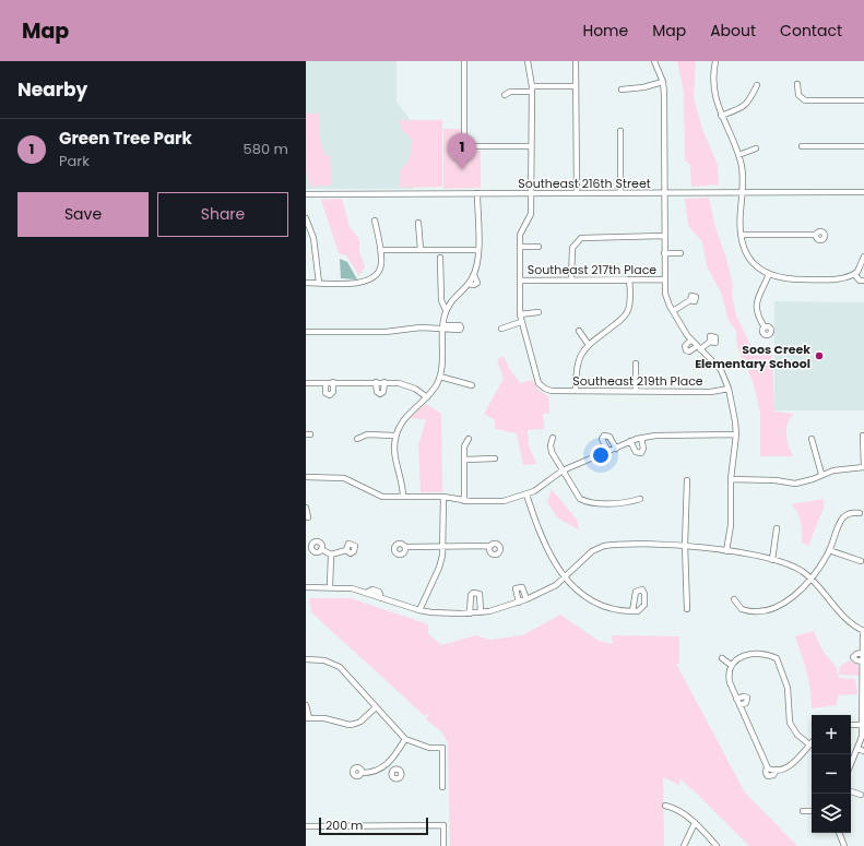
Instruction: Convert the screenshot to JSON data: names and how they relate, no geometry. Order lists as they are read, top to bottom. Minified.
{"streets":{"street":["Southeast 216th Street","Southeast 217th Place","Southeast 219th Place"]},"places":["Soos Creek Elementary School"],"scale_bar":"200 m","page":{"header":"Map","nav":["Home","Map","About","Contact"],"heading":"Nearby","list":[{"mark":"1","name":"Green Tree Park","note":"Park","value":"580 m"}],"pins":"1","buttons":["Save","Share"],"map_buttons":["+","−"],"scale":"200 m"}}
